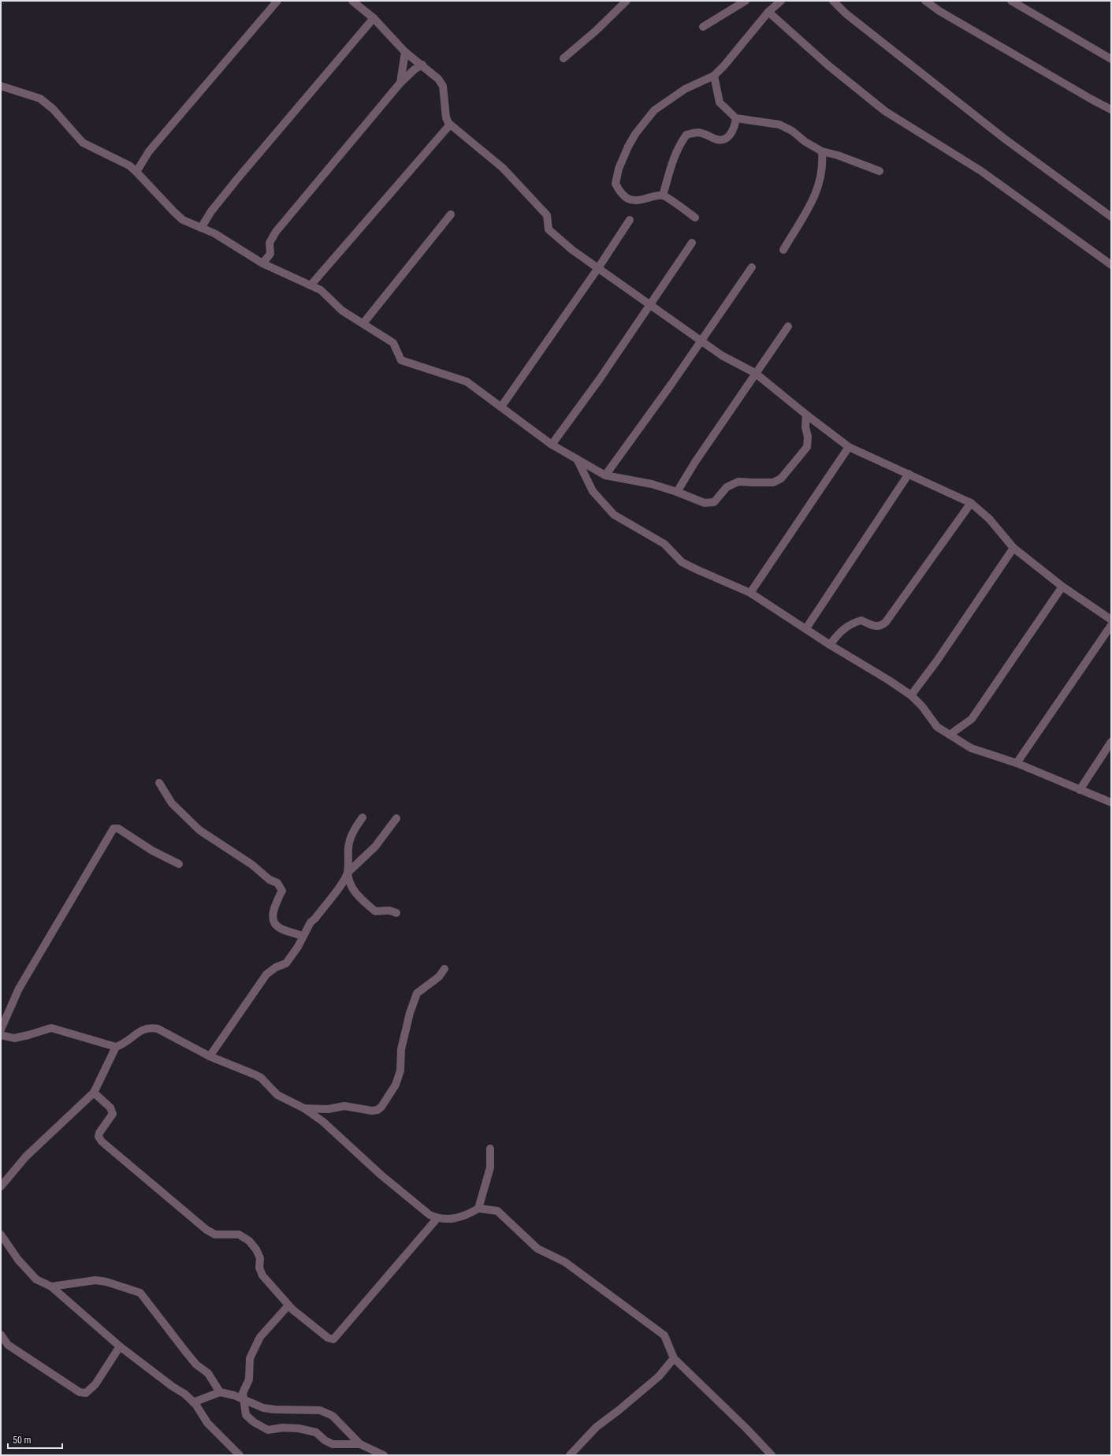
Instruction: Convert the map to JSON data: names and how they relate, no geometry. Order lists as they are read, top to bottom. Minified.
{"scale_bar":"50 m"}
